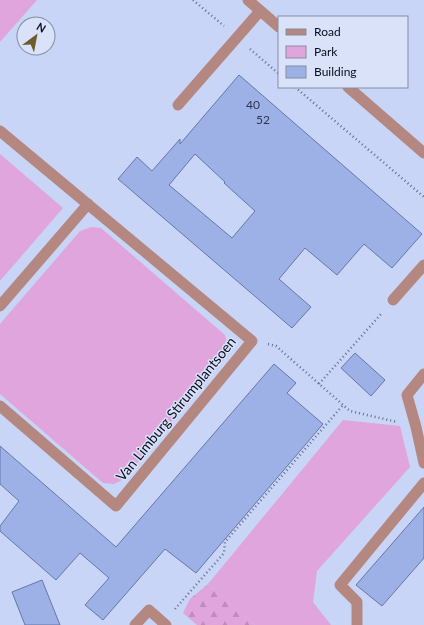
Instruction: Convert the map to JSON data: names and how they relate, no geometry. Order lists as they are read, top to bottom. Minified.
{"streets":{"street":["Van Limburg Stirumplantsoen"]},"house_numbers":["40","52"],"legend":["Road","Park","Building"],"north":"top right"}
